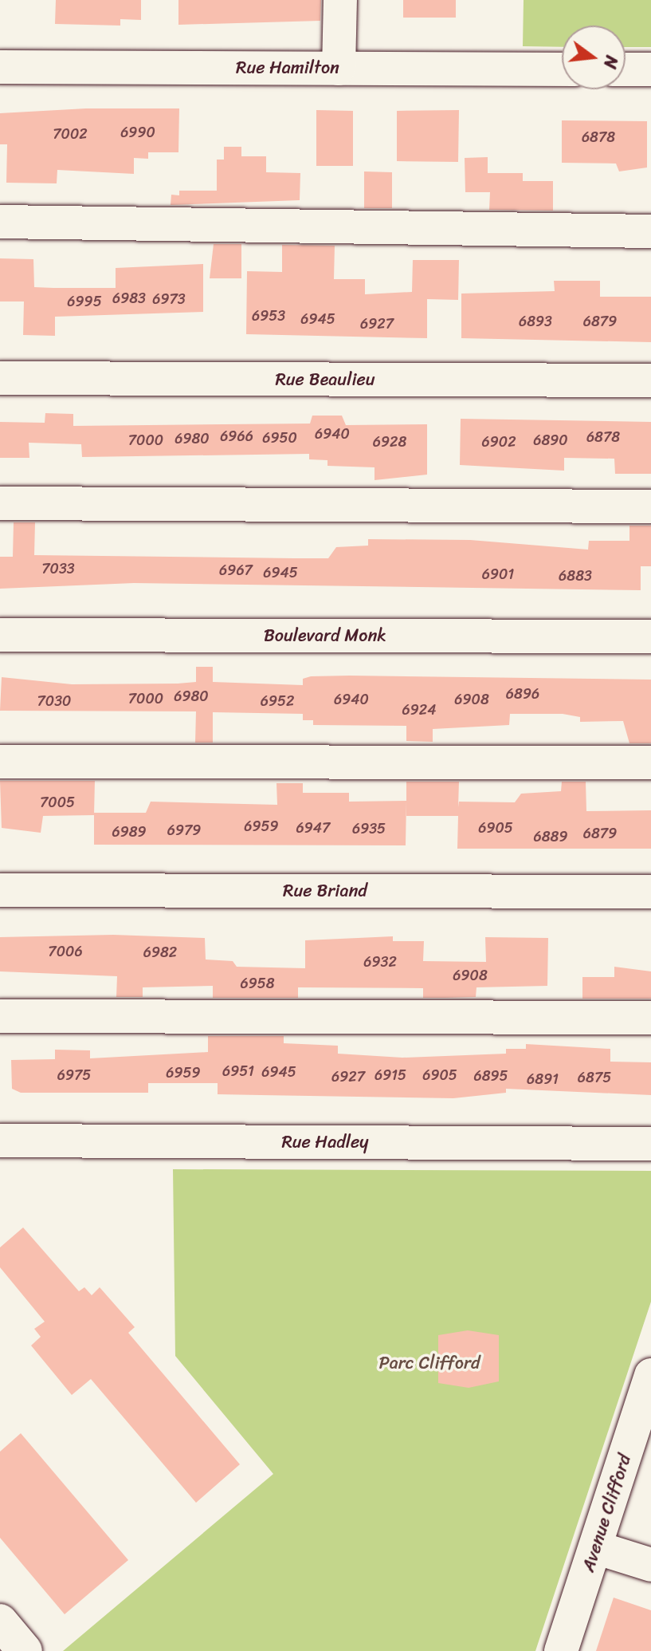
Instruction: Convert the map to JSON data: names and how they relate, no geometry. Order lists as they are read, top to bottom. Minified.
{"streets":{"street":["Rue Hamilton","Rue Beaulieu","Boulevard Monk","Rue Briand","Rue Hadley","Avenue Clifford"]},"parks":["Parc Clifford"],"house_numbers":["6990","7002","6878","6983","6973","6995","6953","6945","6893","6879","6927","6940","6966","6878","6950","6980","7000","6890","6928","6902","7033","6967","6945","6901","6883","6896","6980","7000","6940","6908","7030","6952","6924","7005","6959","6947","6905","6935","6979","6989","6879","6889","7006","6982","6932","6908","6958","6951","6945","6959","6975","6915","6905","6895","6927","6875","6891"],"north":"right"}
